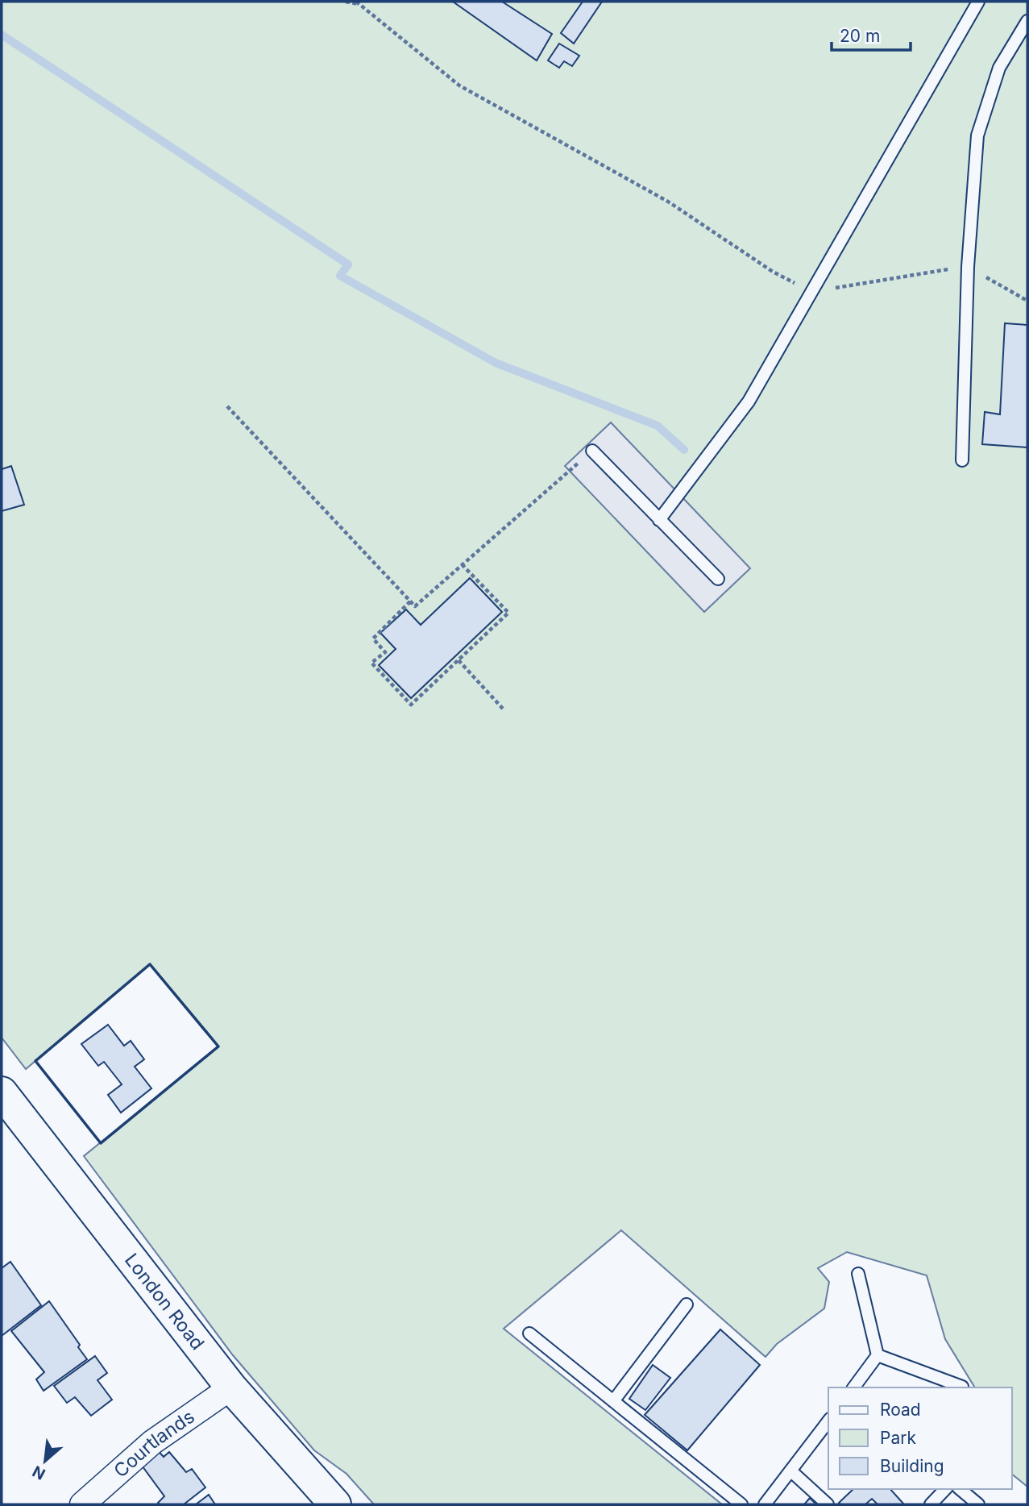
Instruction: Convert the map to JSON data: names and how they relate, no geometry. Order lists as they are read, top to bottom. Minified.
{"streets":{"main road":["London Road"],"street":["Courtlands"]},"crossings":[["London Road","Courtlands"]],"legend":["Road","Park","Building"],"scale_bar":"20 m","north":"bottom left"}
